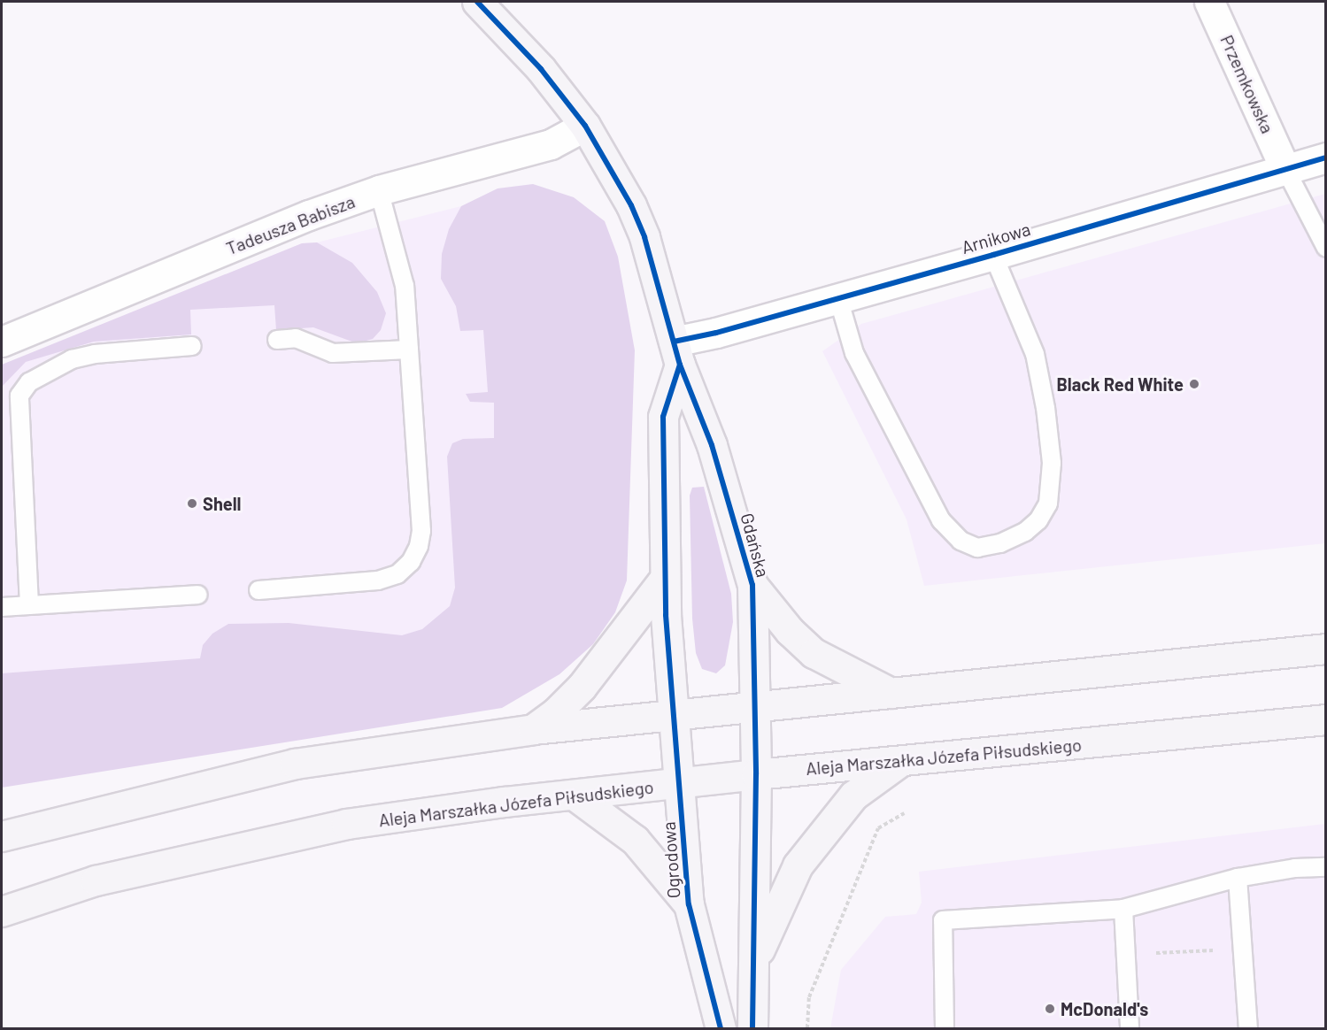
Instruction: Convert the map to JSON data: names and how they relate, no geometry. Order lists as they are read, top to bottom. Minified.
{"streets":{"main road":["Gdańska","Aleja Marszałka Józefa Piłsudskiego","Ogrodowa"],"street":["Przemkowska","Tadeusza Babisza","Arnikowa"]},"crossings":[["Przemkowska","Arnikowa"],["Tadeusza Babisza","Gdańska"],["Arnikowa","Gdańska"],["Gdańska","Aleja Marszałka Józefa Piłsudskiego"],["Aleja Marszałka Józefa Piłsudskiego","Ogrodowa"]],"places":["Black Red White","Shell","McDonald's"]}
